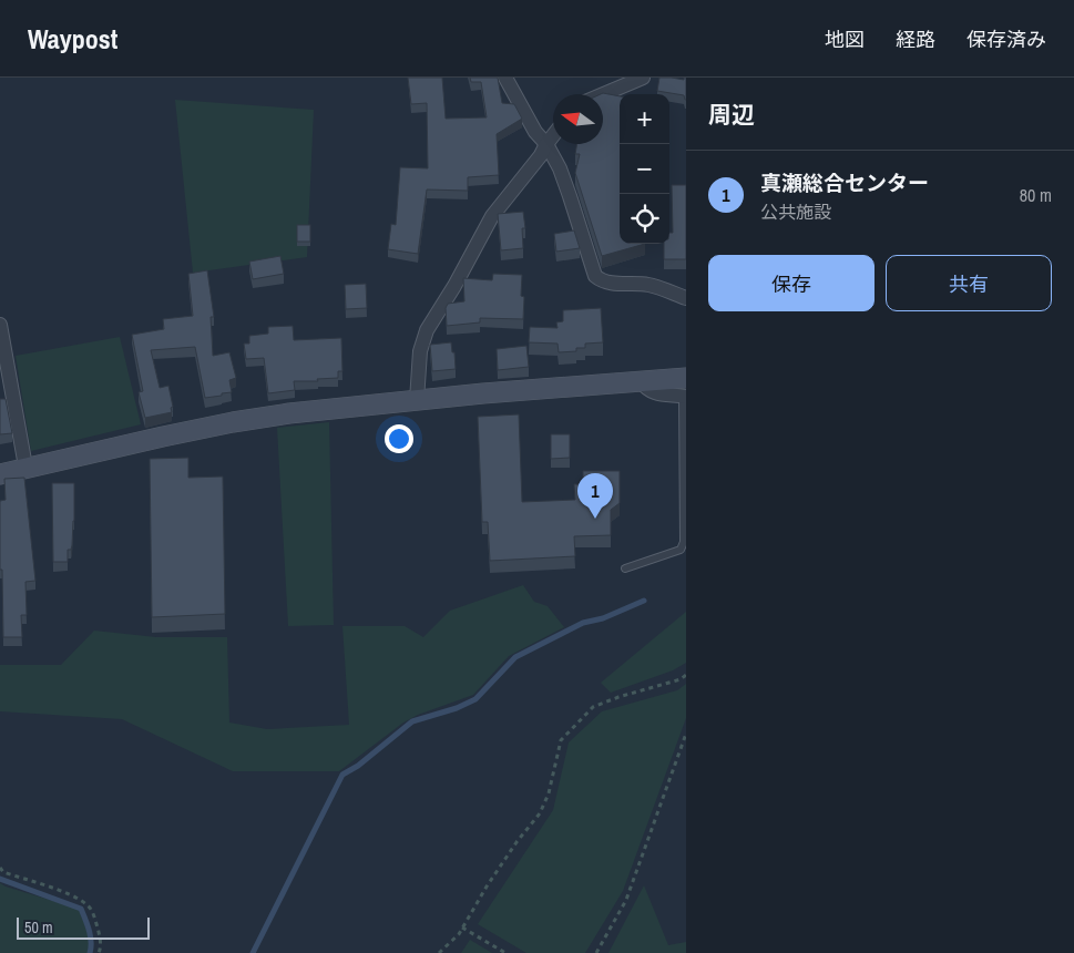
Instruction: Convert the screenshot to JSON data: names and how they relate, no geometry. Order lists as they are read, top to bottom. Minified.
{"scale_bar":"50 m","north":"left","page":{"header":"Waypost","nav":["地図","経路","保存済み"],"heading":"周辺","map_buttons":["+","−"],"list":[{"mark":"1","name":"真瀬総合センター","note":"公共施設","value":"80 m"}],"buttons":["保存","共有"],"pins":"1","scale":"50 m"}}
